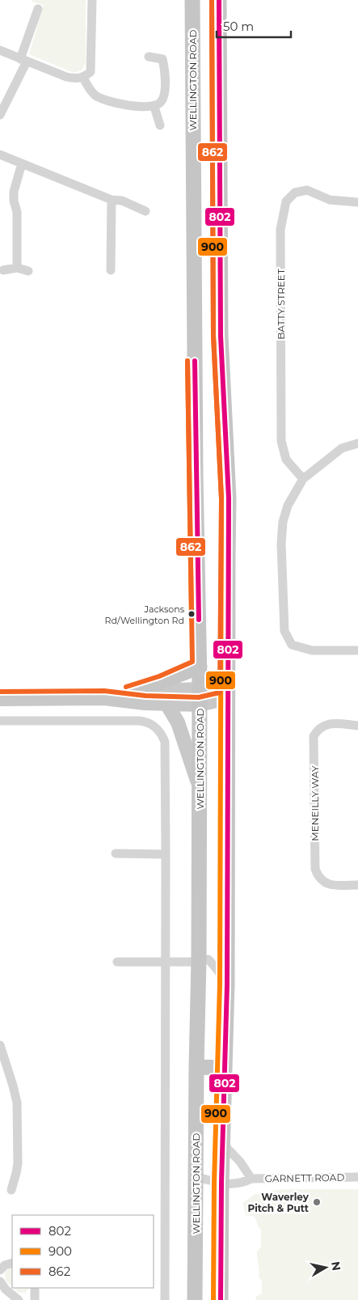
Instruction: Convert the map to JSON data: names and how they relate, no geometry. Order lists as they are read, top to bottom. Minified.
{"streets":{"highway":["WELLINGTON ROAD"],"street":["BATTY STREET","MENEILLY WAY","GARNETT ROAD"]},"crossings":[["WELLINGTON ROAD","GARNETT ROAD"]],"places":["Jacksons Rd/Wellington Rd","Waverley Pitch & Putt"],"lines":["transit line 802","transit line 900","transit line 862"],"legend":["802","900","862"],"scale_bar":"50 m","north":"right"}
